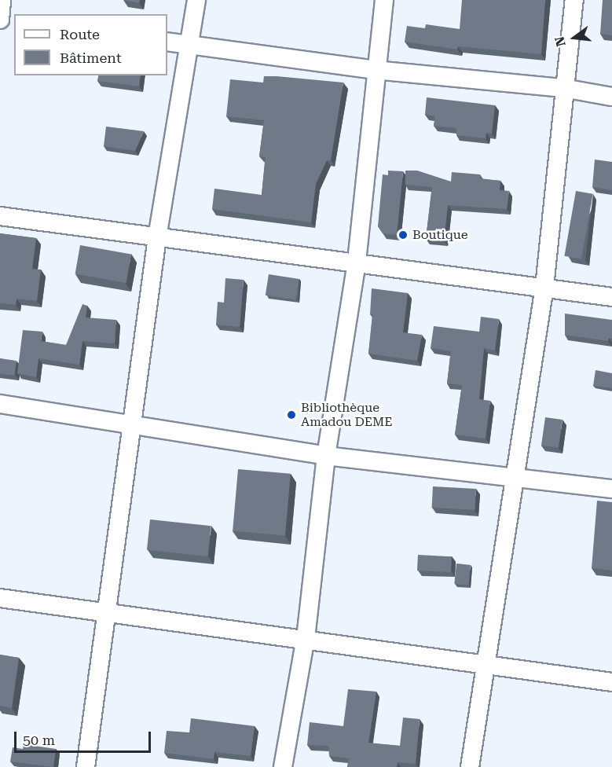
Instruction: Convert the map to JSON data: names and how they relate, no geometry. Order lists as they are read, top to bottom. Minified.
{"places":["Boutique","Bibliothèque Amadou DEME"],"legend":["Route","Bâtiment"],"scale_bar":"50 m","north":"left"}
